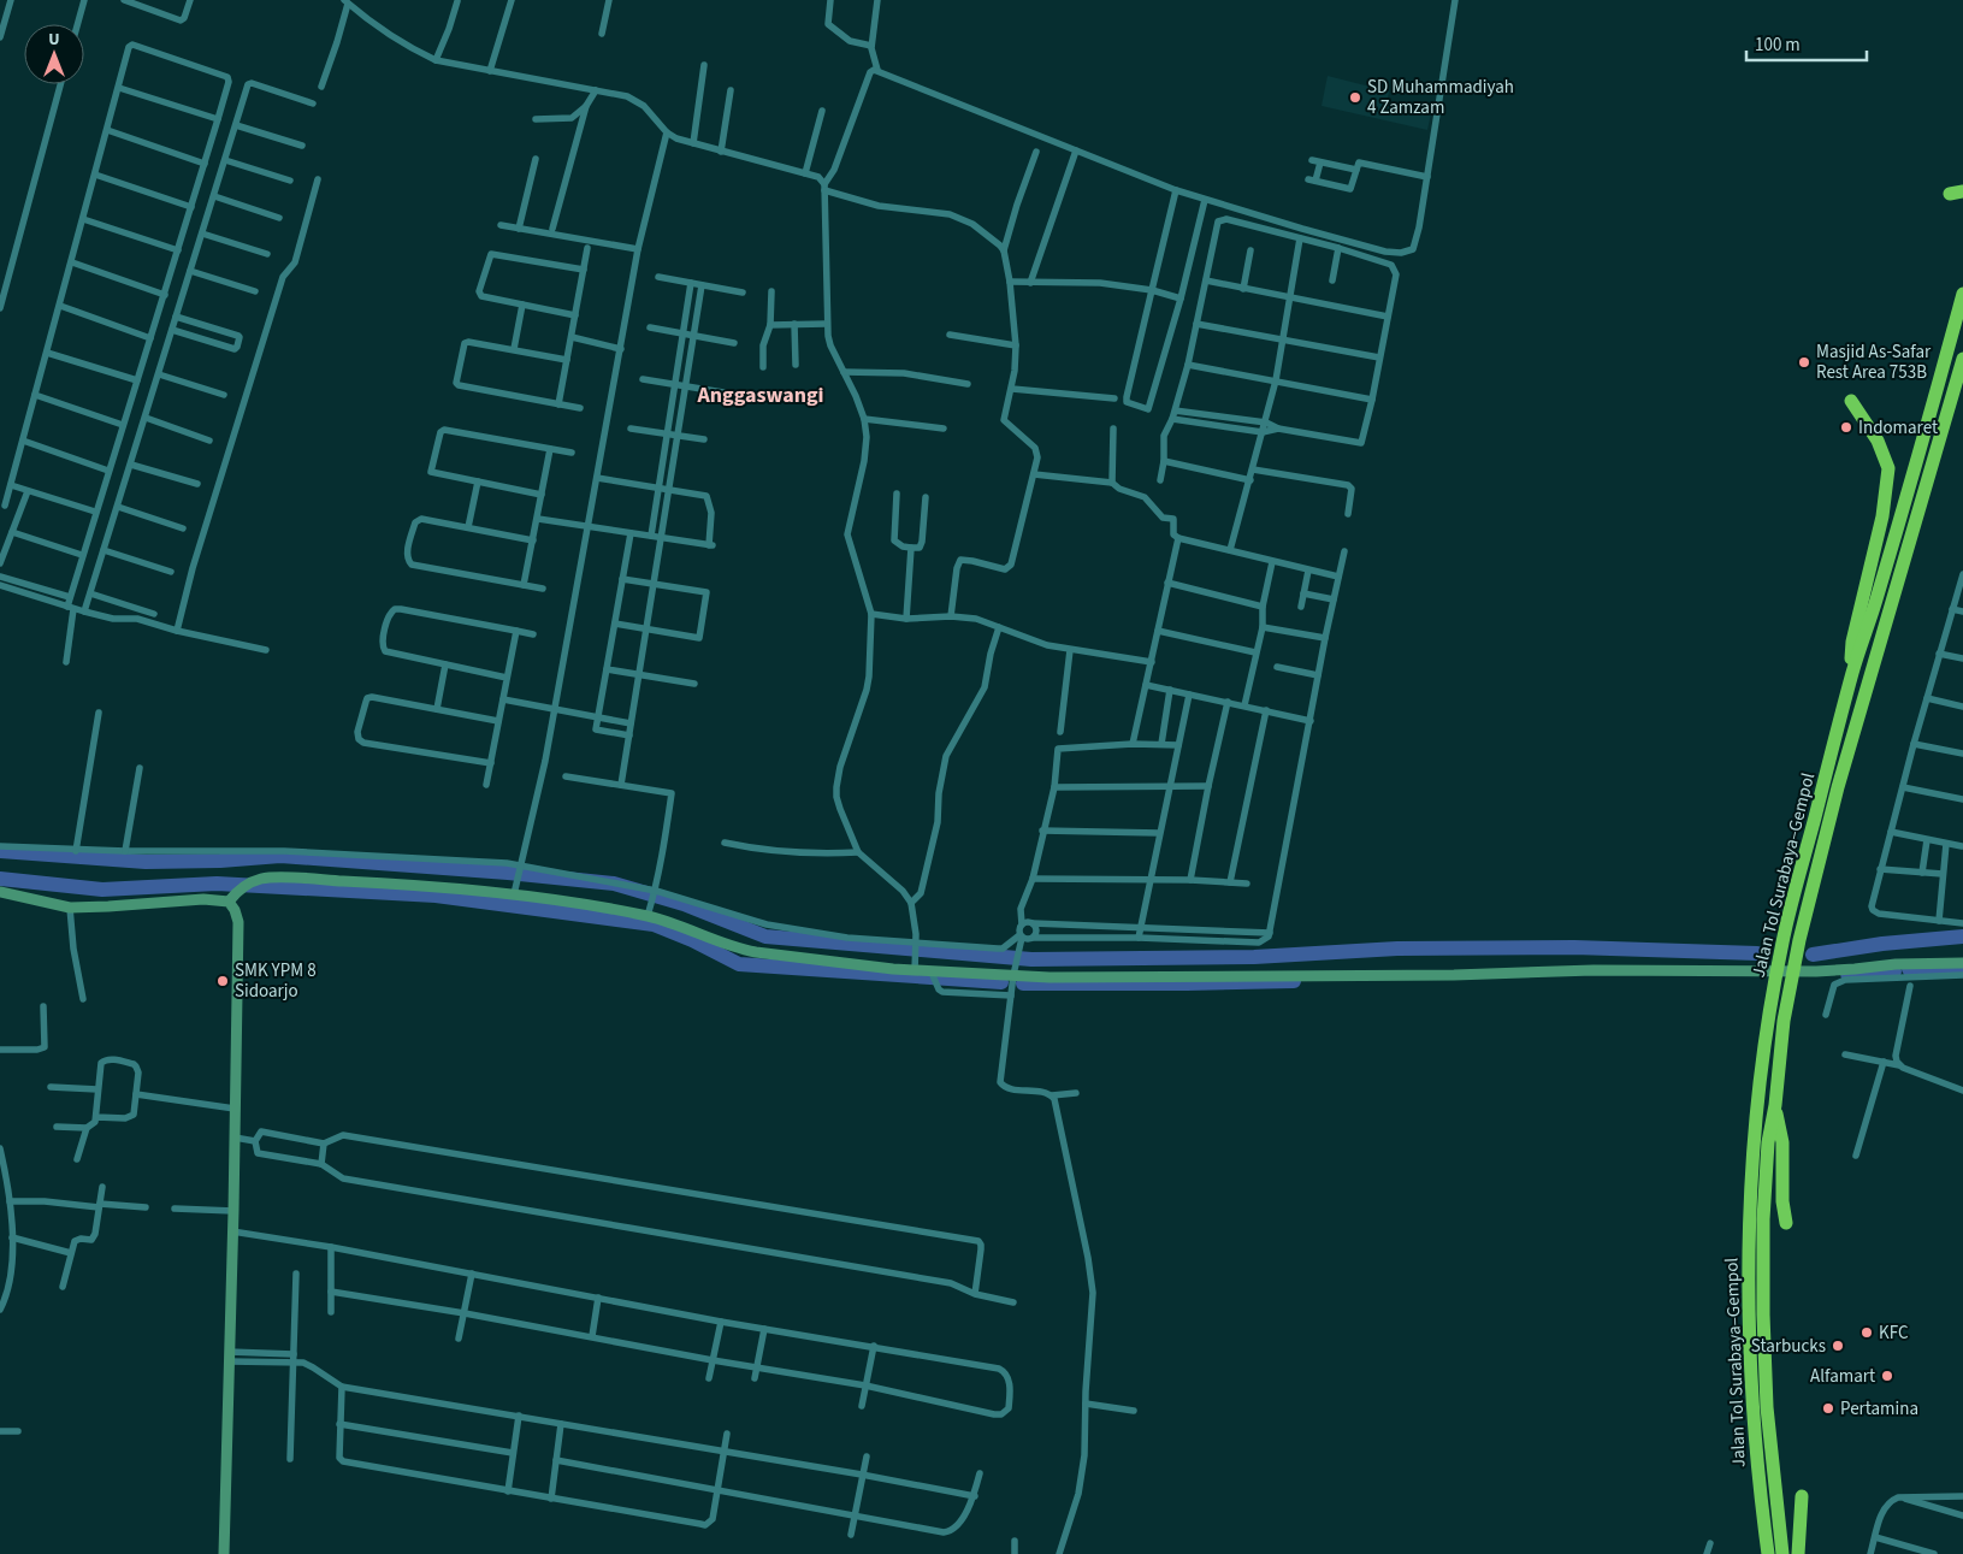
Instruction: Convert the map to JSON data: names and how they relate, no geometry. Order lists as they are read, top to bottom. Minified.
{"streets":{"highway":["Jalan Tol Surabaya–Gempol"]},"districts":["Anggaswangi"],"places":["SD Muhammadiyah 4 Zamzam","Masjid As-Safar Rest Area 753B","Indomaret","SMK YPM 8 Sidoarjo","KFC","Starbucks","Alfamart","Pertamina"],"scale_bar":"100 m","north":"top"}
